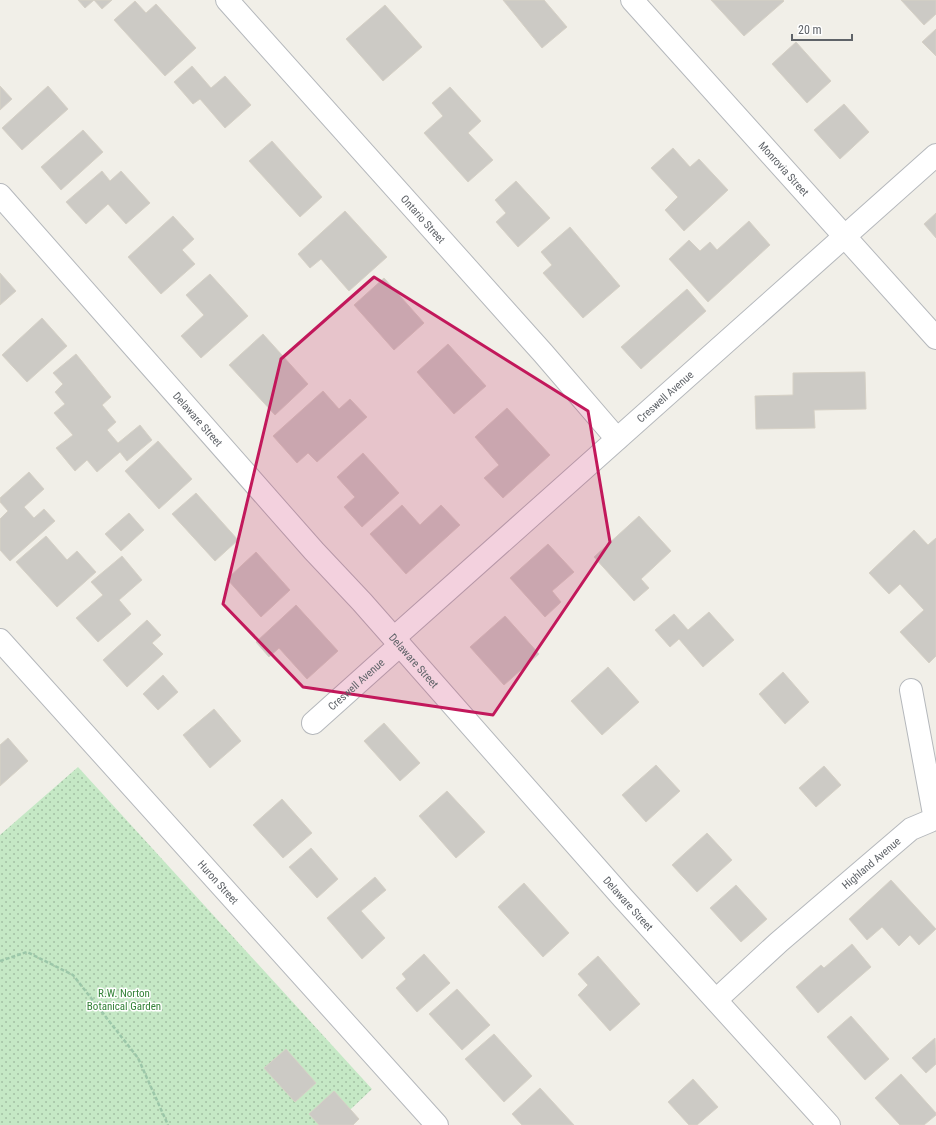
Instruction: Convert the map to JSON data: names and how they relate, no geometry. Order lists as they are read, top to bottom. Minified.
{"streets":{"street":["Monrovia Street","Ontario Street","Creswell Avenue","Delaware Street","Highland Avenue","Huron Street"]},"crossings":[["Monrovia Street","Creswell Avenue"],["Ontario Street","Creswell Avenue"],["Creswell Avenue","Delaware Street"],["Delaware Street","Highland Avenue"]],"parks":["R.W. Norton Botanical Garden"],"scale_bar":"20 m"}
